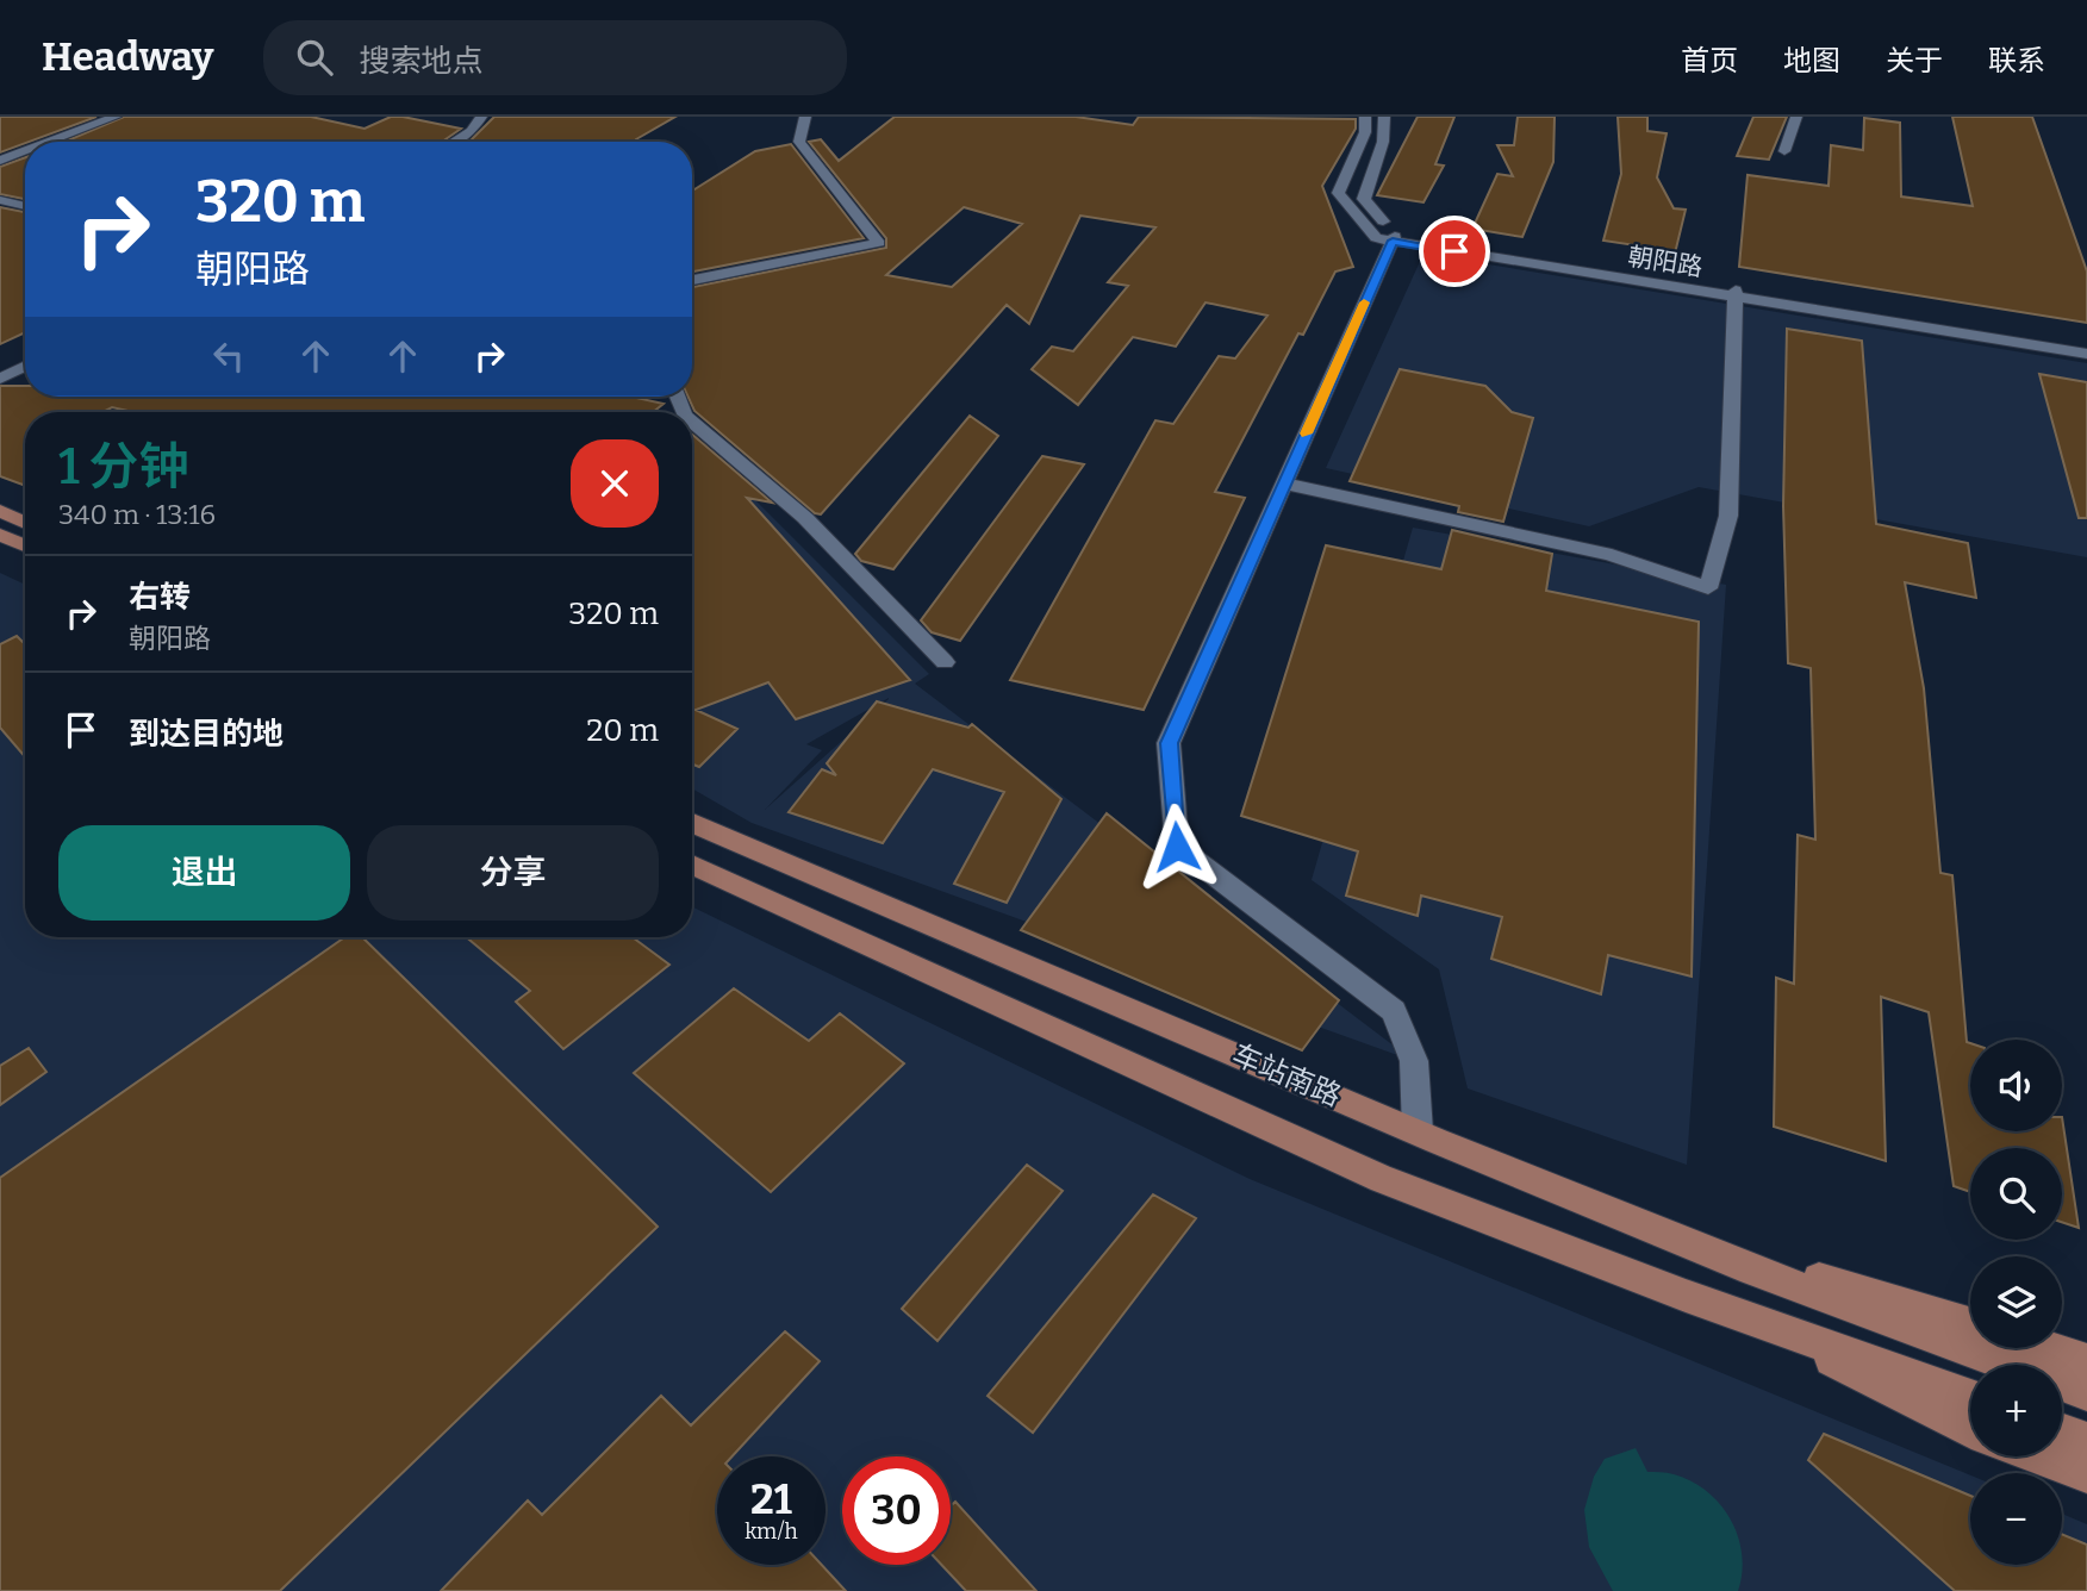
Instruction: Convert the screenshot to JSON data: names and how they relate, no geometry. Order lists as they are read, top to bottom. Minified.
{"streets":{"main road":["车站南路"],"street":["朝阳路"]},"page":{"header":"Headway","search":"搜索地点","nav":["首页","地图","关于","联系"],"turn":["320 m","朝阳路"],"heading":["1 分钟","340 m · 13:16"],"list":[{"name":"右转","note":"朝阳路","value":"320 m"},{"name":"到达目的地","value":"20 m"}],"buttons":["退出","分享"],"map_buttons":["+","−"],"speed":"21 km/h","limit":"30"}}
